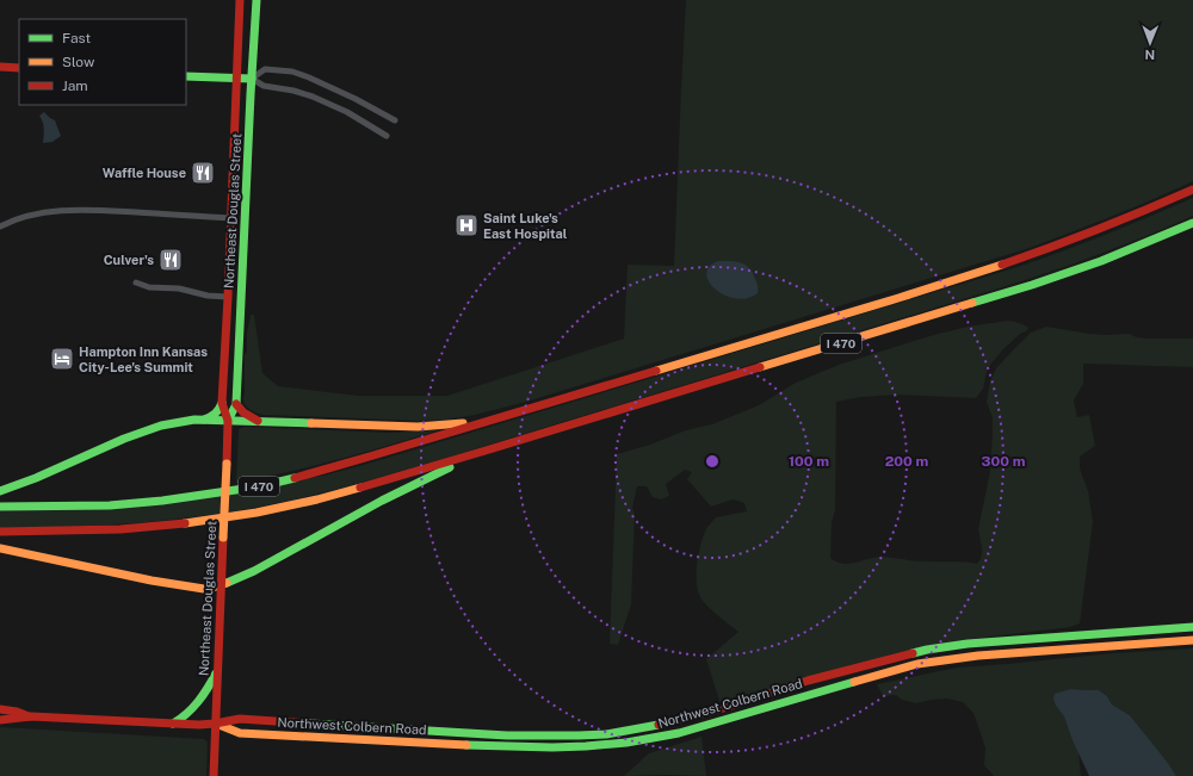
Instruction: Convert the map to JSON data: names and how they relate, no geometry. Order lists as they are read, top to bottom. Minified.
{"streets":{"main road":["Northeast Douglas Street","I 470","Northwest Colbern Road"]},"crossings":[["Northeast Douglas Street","Northwest Colbern Road"]],"places":{"restaurant":["Waffle House","Culver's"],"hospital":["Saint Luke's East Hospital"],"hotel":["Hampton Inn Kansas City-Lee's Summit"]},"legend":["Fast","Slow","Jam"],"north":"bottom","rings":["100 m","200 m","300 m"]}
